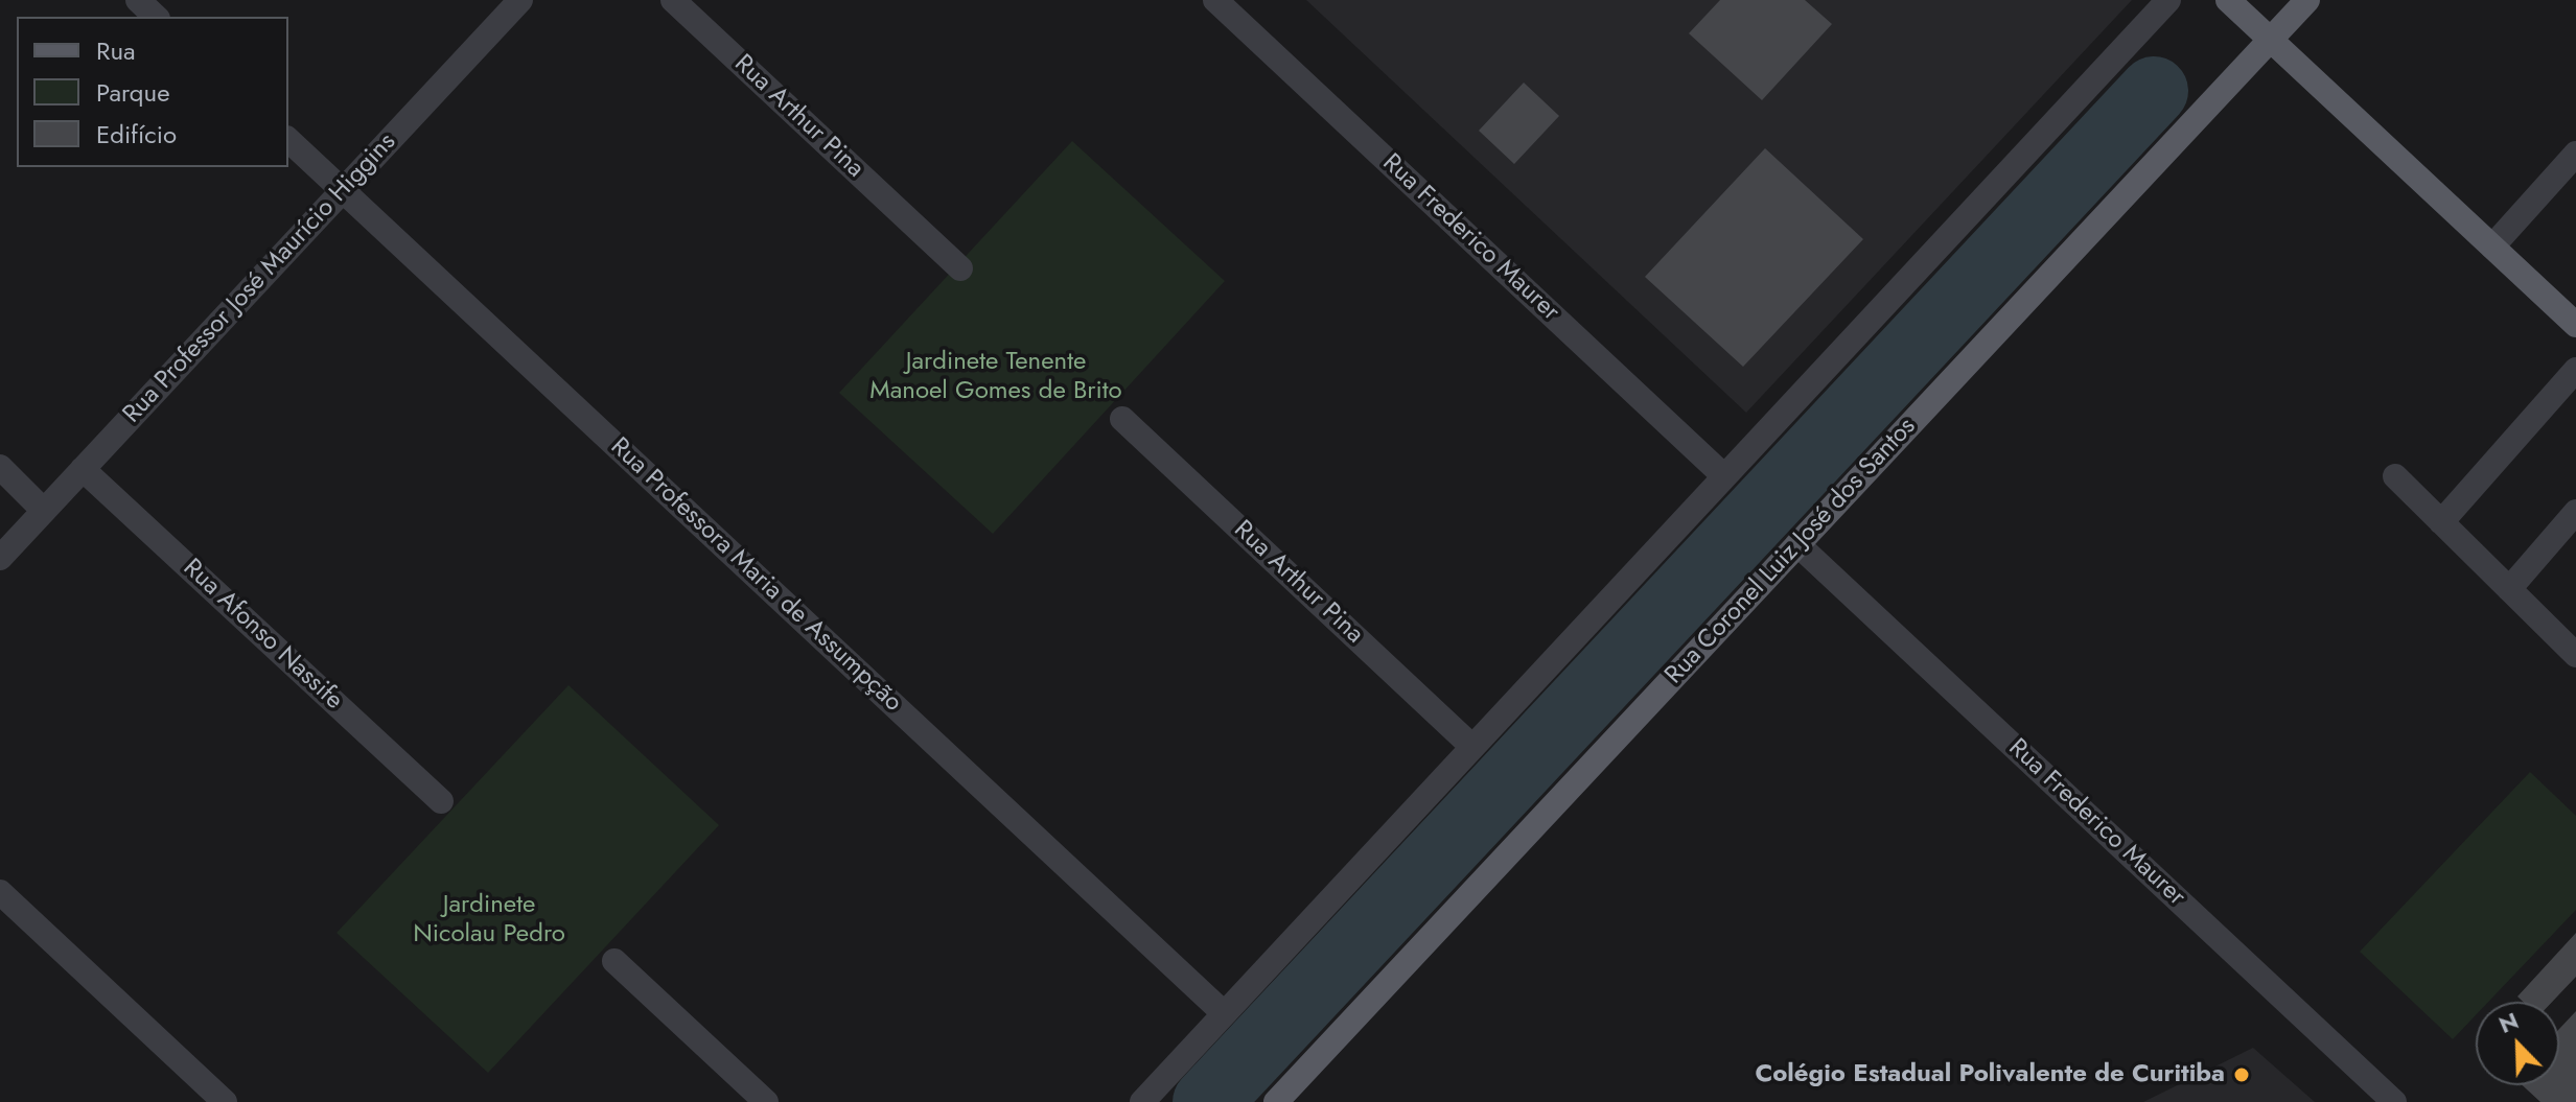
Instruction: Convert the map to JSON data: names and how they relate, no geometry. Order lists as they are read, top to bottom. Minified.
{"streets":{"main road":["Rua Coronel Luiz José dos Santos"],"street":["Rua Arthur Pina","Rua Frederico Maurer","Rua Professor José Maurício Higgins","Rua Professora Maria de Assumpção","Rua Afonso Nassife"]},"crossings":[["Rua Frederico Maurer","Rua Coronel Luiz José dos Santos"],["Rua Professor José Maurício Higgins","Rua Professora Maria de Assumpção"],["Rua Professor José Maurício Higgins","Rua Afonso Nassife"]],"parks":["Jardinete Tenente Manoel Gomes de Brito","Jardinete Nicolau Pedro"],"places":["Colégio Estadual Polivalente de Curitiba"],"legend":["Rua","Parque","Edifício"],"north":"top left"}
